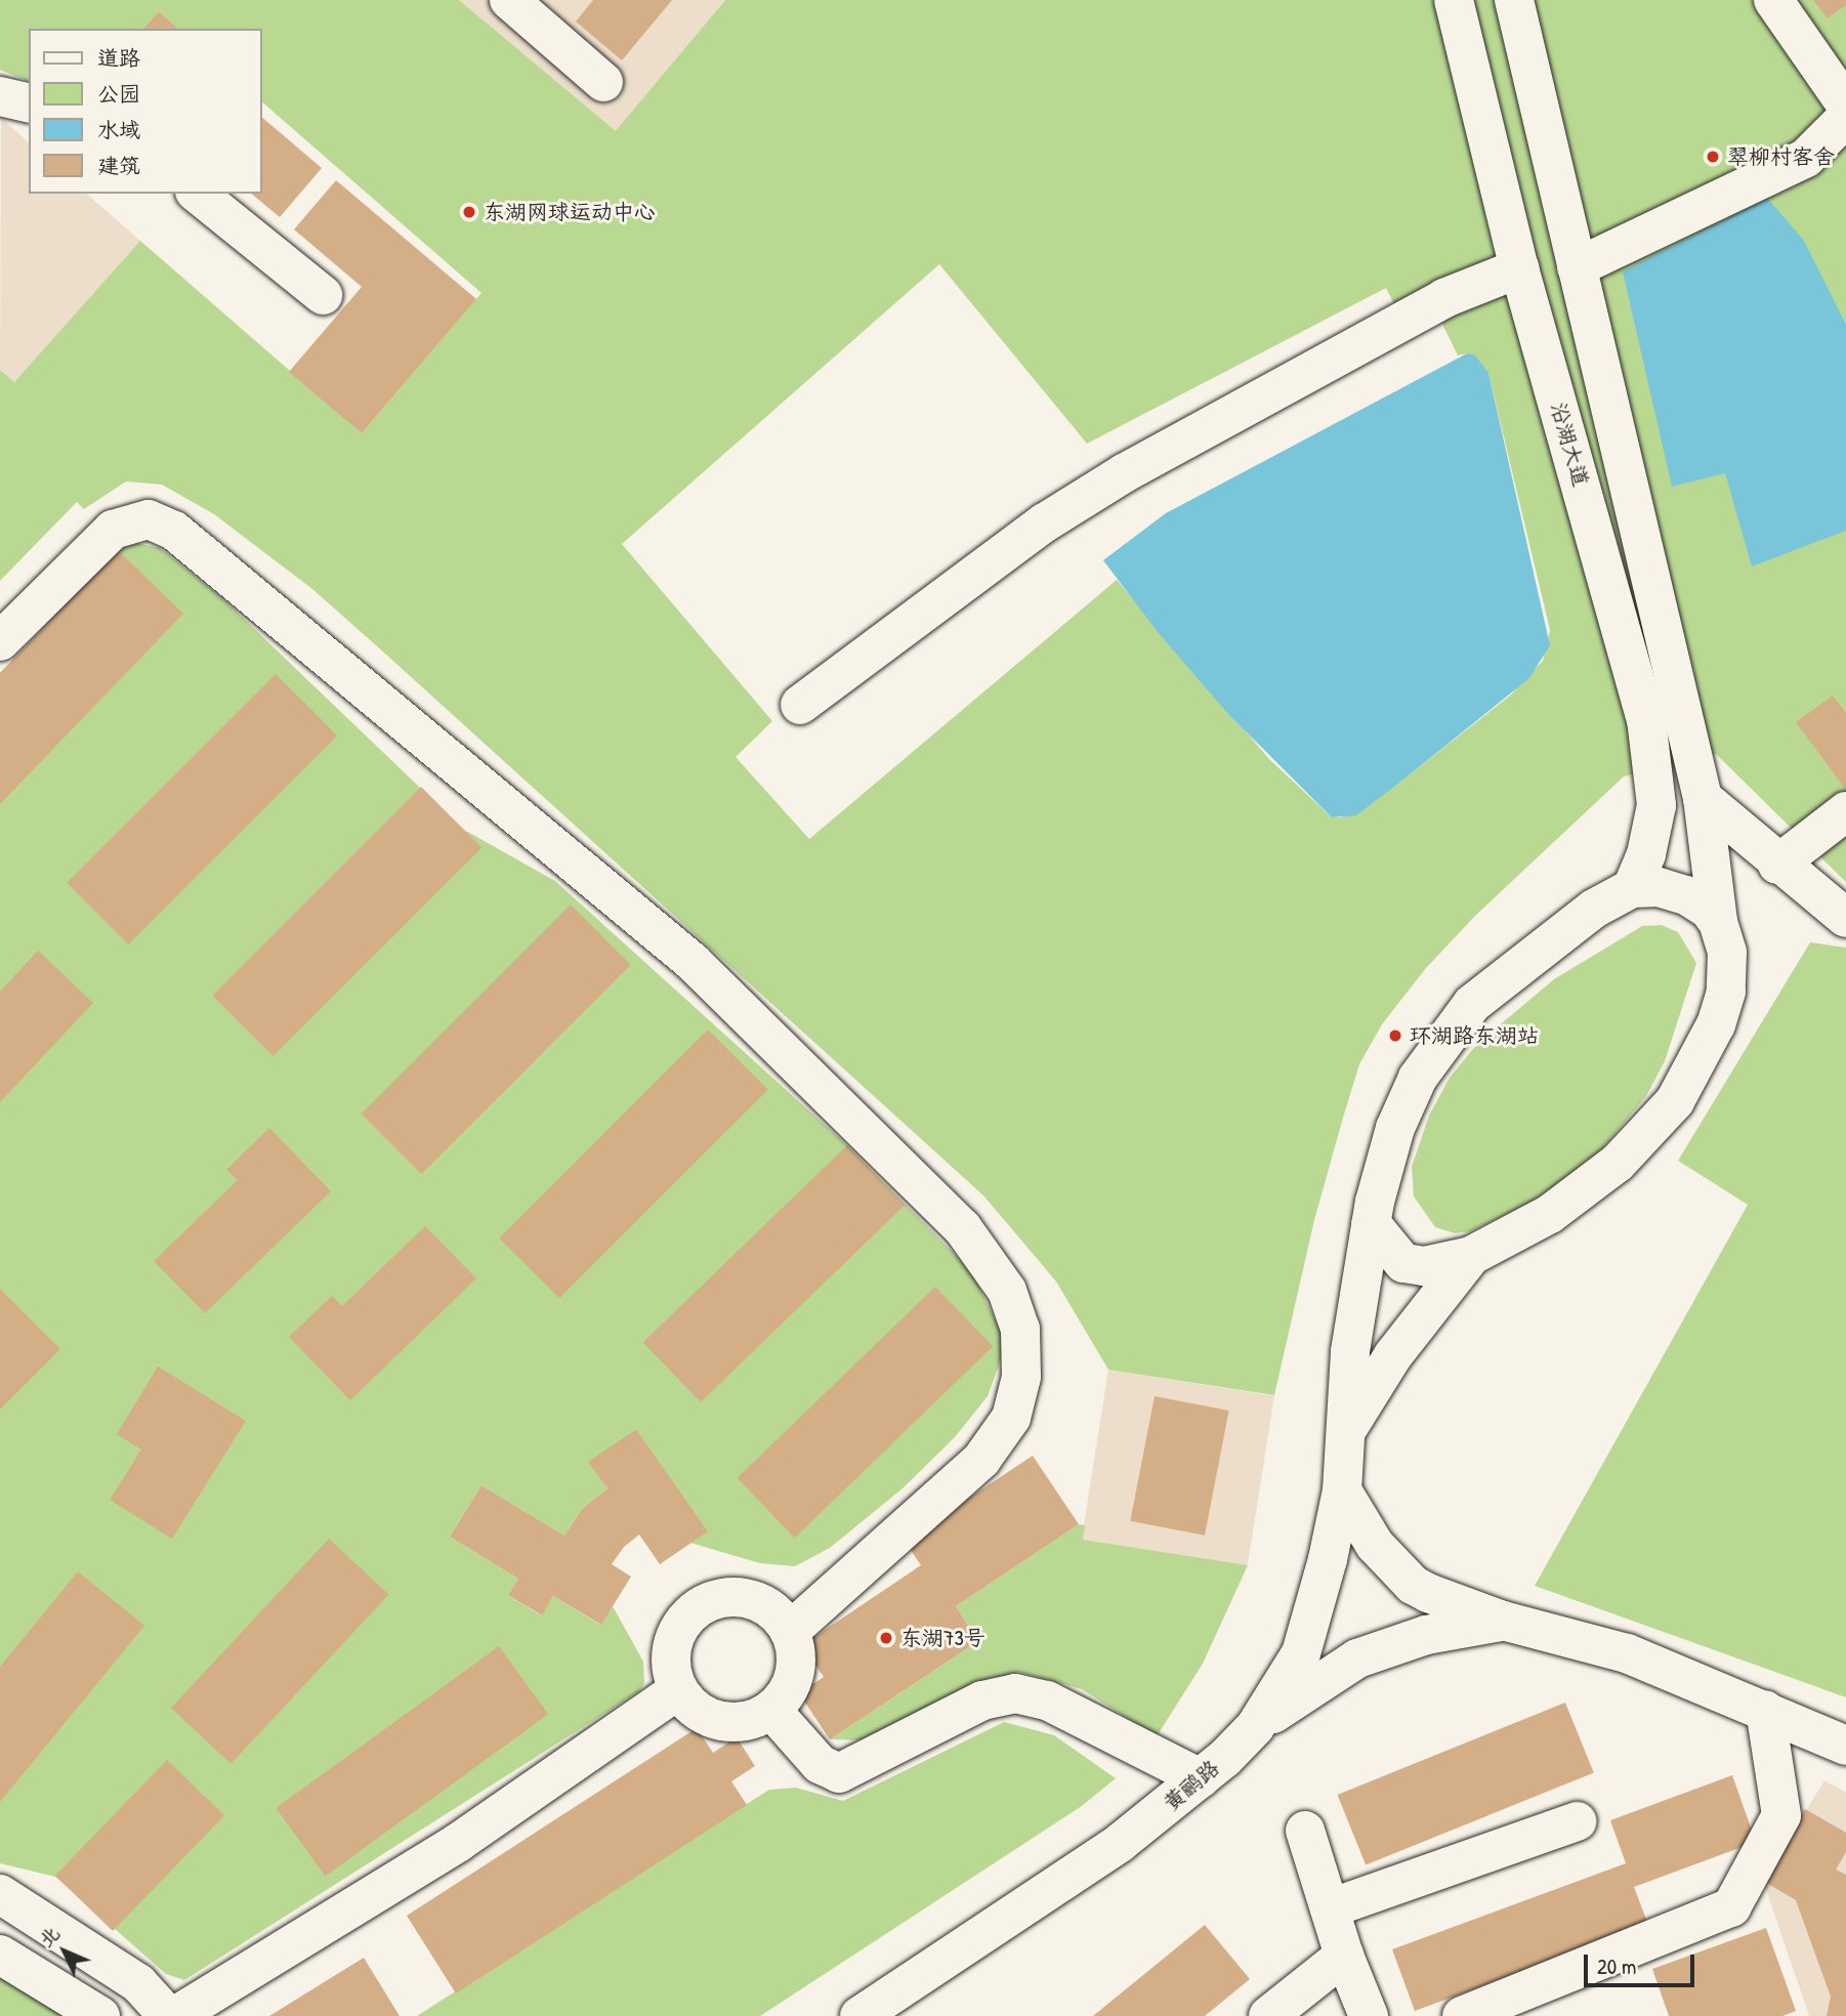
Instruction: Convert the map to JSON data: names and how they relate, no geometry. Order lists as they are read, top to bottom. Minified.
{"streets":{"street":["沿湖大道","黄鹂路"]},"crossings":[["沿湖大道","黄鹂路"]],"places":["翠柳村客舍","东湖网球运动中心","环湖路东湖站","东湖73号"],"legend":["道路","公园","水域","建筑"],"scale_bar":"20 m","north":"top left"}
